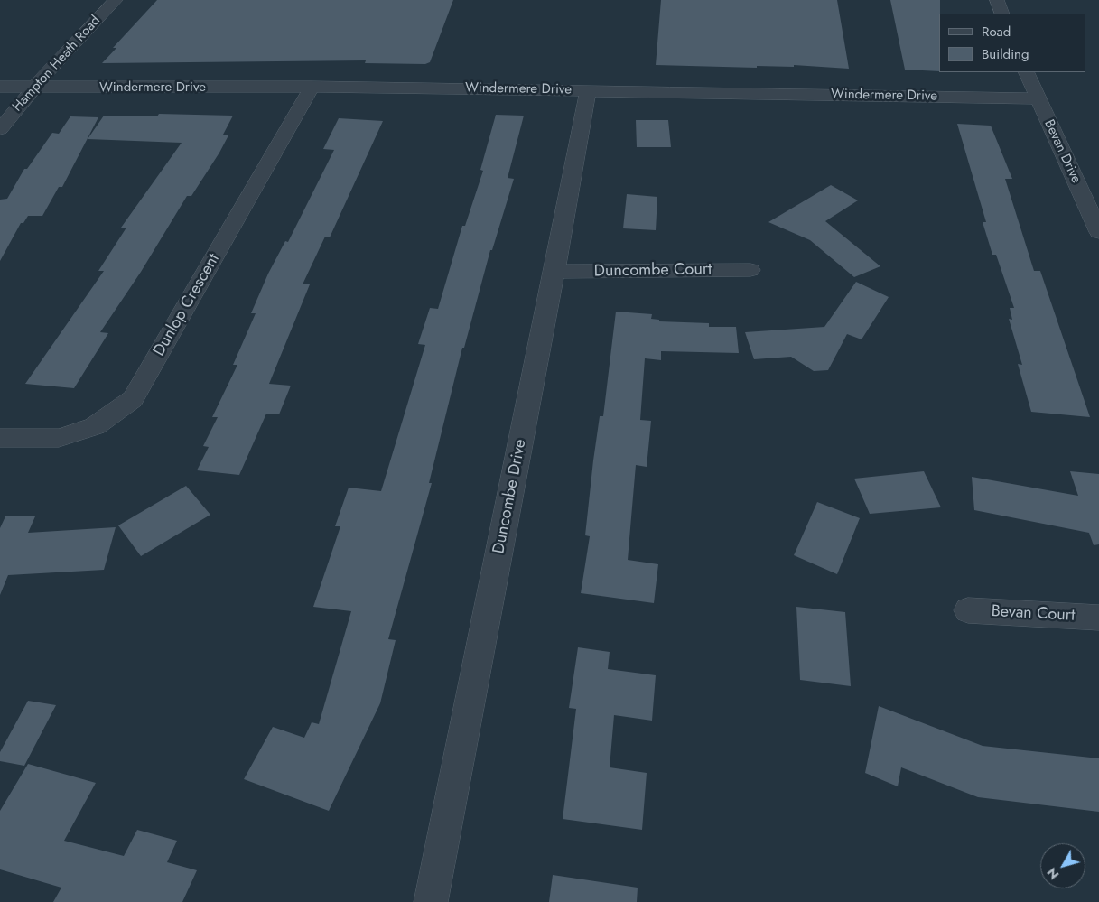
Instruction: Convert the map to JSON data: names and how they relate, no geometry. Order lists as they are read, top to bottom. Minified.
{"streets":{"street":["Hampton Heath Road","Windermere Drive","Bevan Drive","Duncombe Court","Dunlop Crescent","Duncombe Drive","Bevan Court"]},"crossings":[["Hampton Heath Road","Windermere Drive"],["Windermere Drive","Bevan Drive"],["Windermere Drive","Dunlop Crescent"],["Windermere Drive","Duncombe Drive"],["Duncombe Court","Duncombe Drive"]],"legend":["Road","Building"],"north":"bottom left"}
